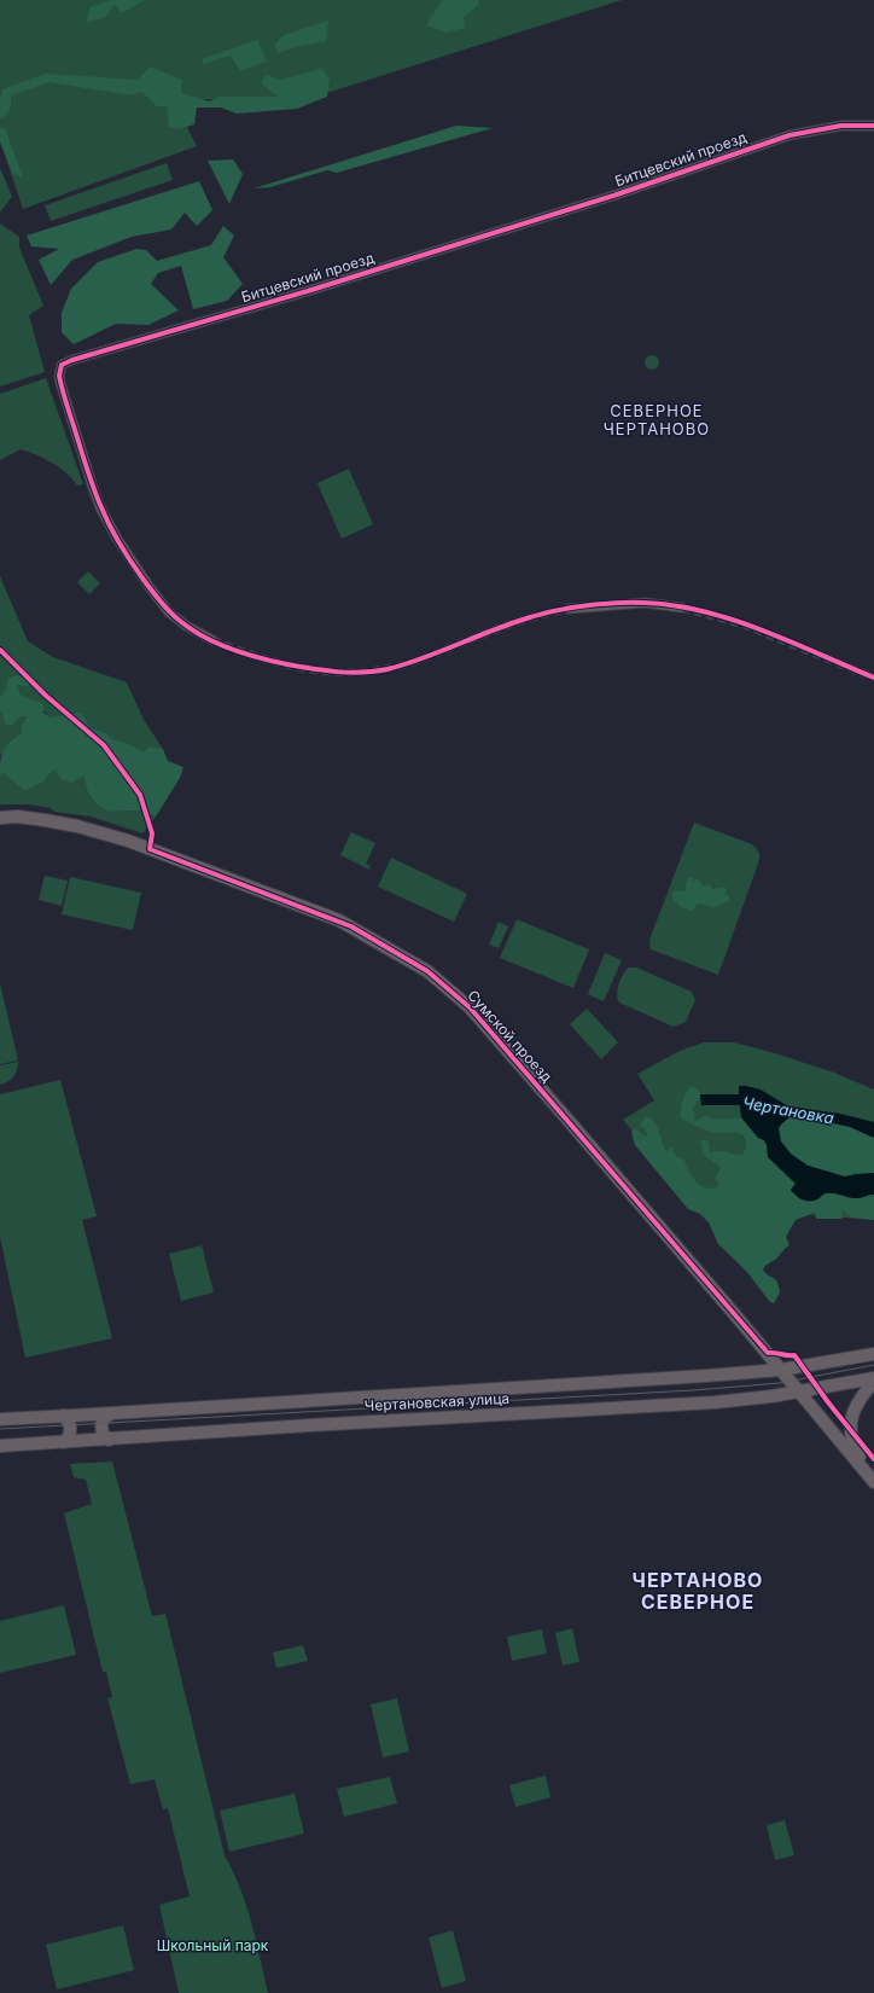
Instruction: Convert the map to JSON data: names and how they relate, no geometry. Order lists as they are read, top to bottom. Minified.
{"streets":{"main road":["Сумской проезд","Чертановская улица"],"street":["Битцевский проезд"]},"crossings":[["Сумской проезд","Чертановская улица"]],"districts":["СЕВЕРНОЕ ЧЕРТАНОВО","ЧЕРТАНОВО СЕВЕРНОЕ"],"water":["Чертановка"],"parks":["Школьный парк"]}
